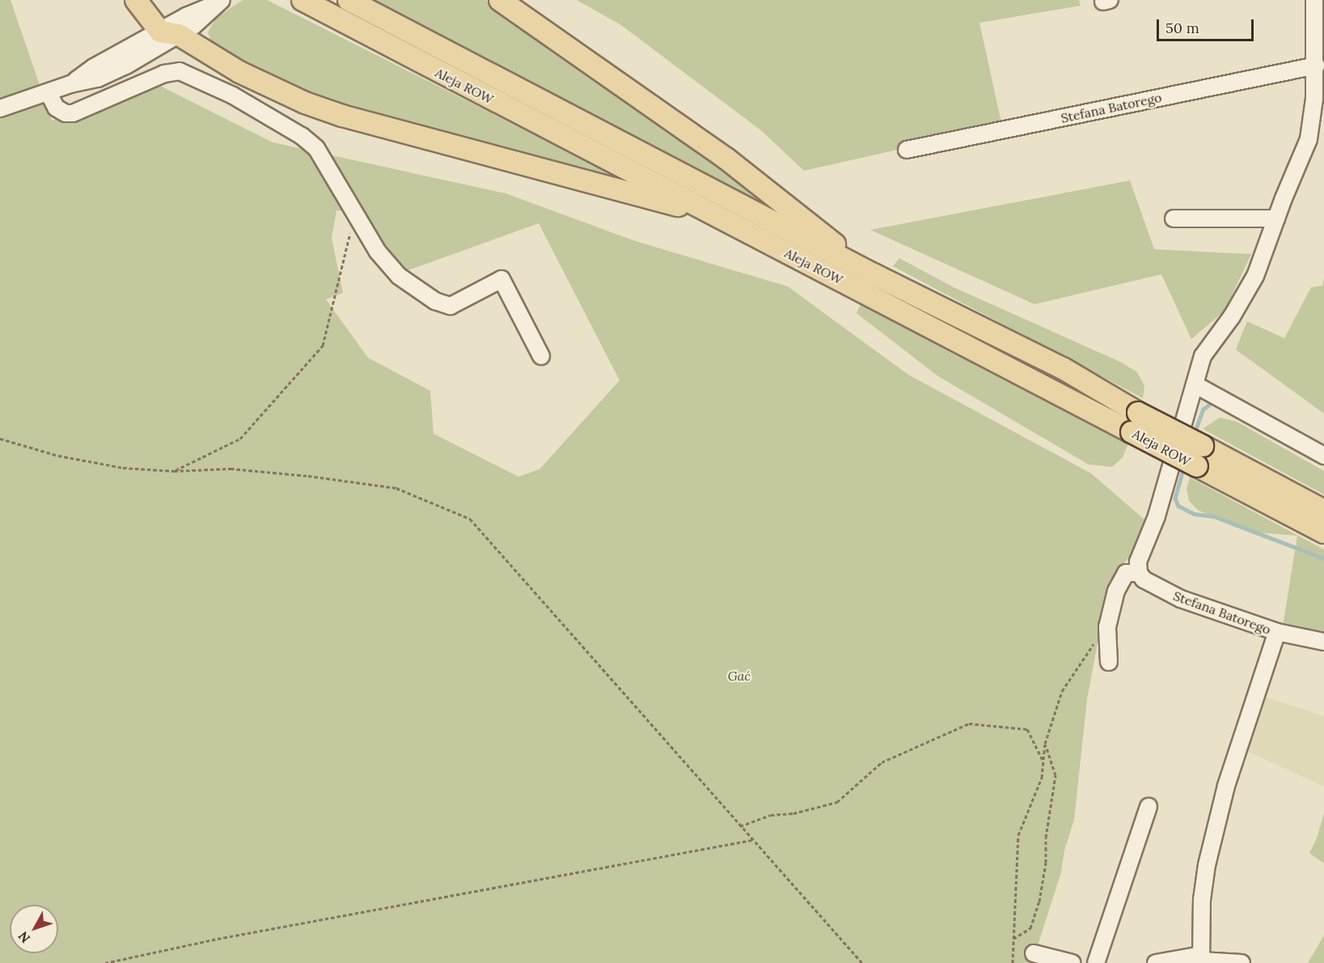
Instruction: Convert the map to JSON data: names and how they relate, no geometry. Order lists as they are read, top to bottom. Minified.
{"streets":{"main road":["Aleja ROW"],"street":["Stefana Batorego"]},"parks":["Gać"],"scale_bar":"50 m","north":"bottom left"}
